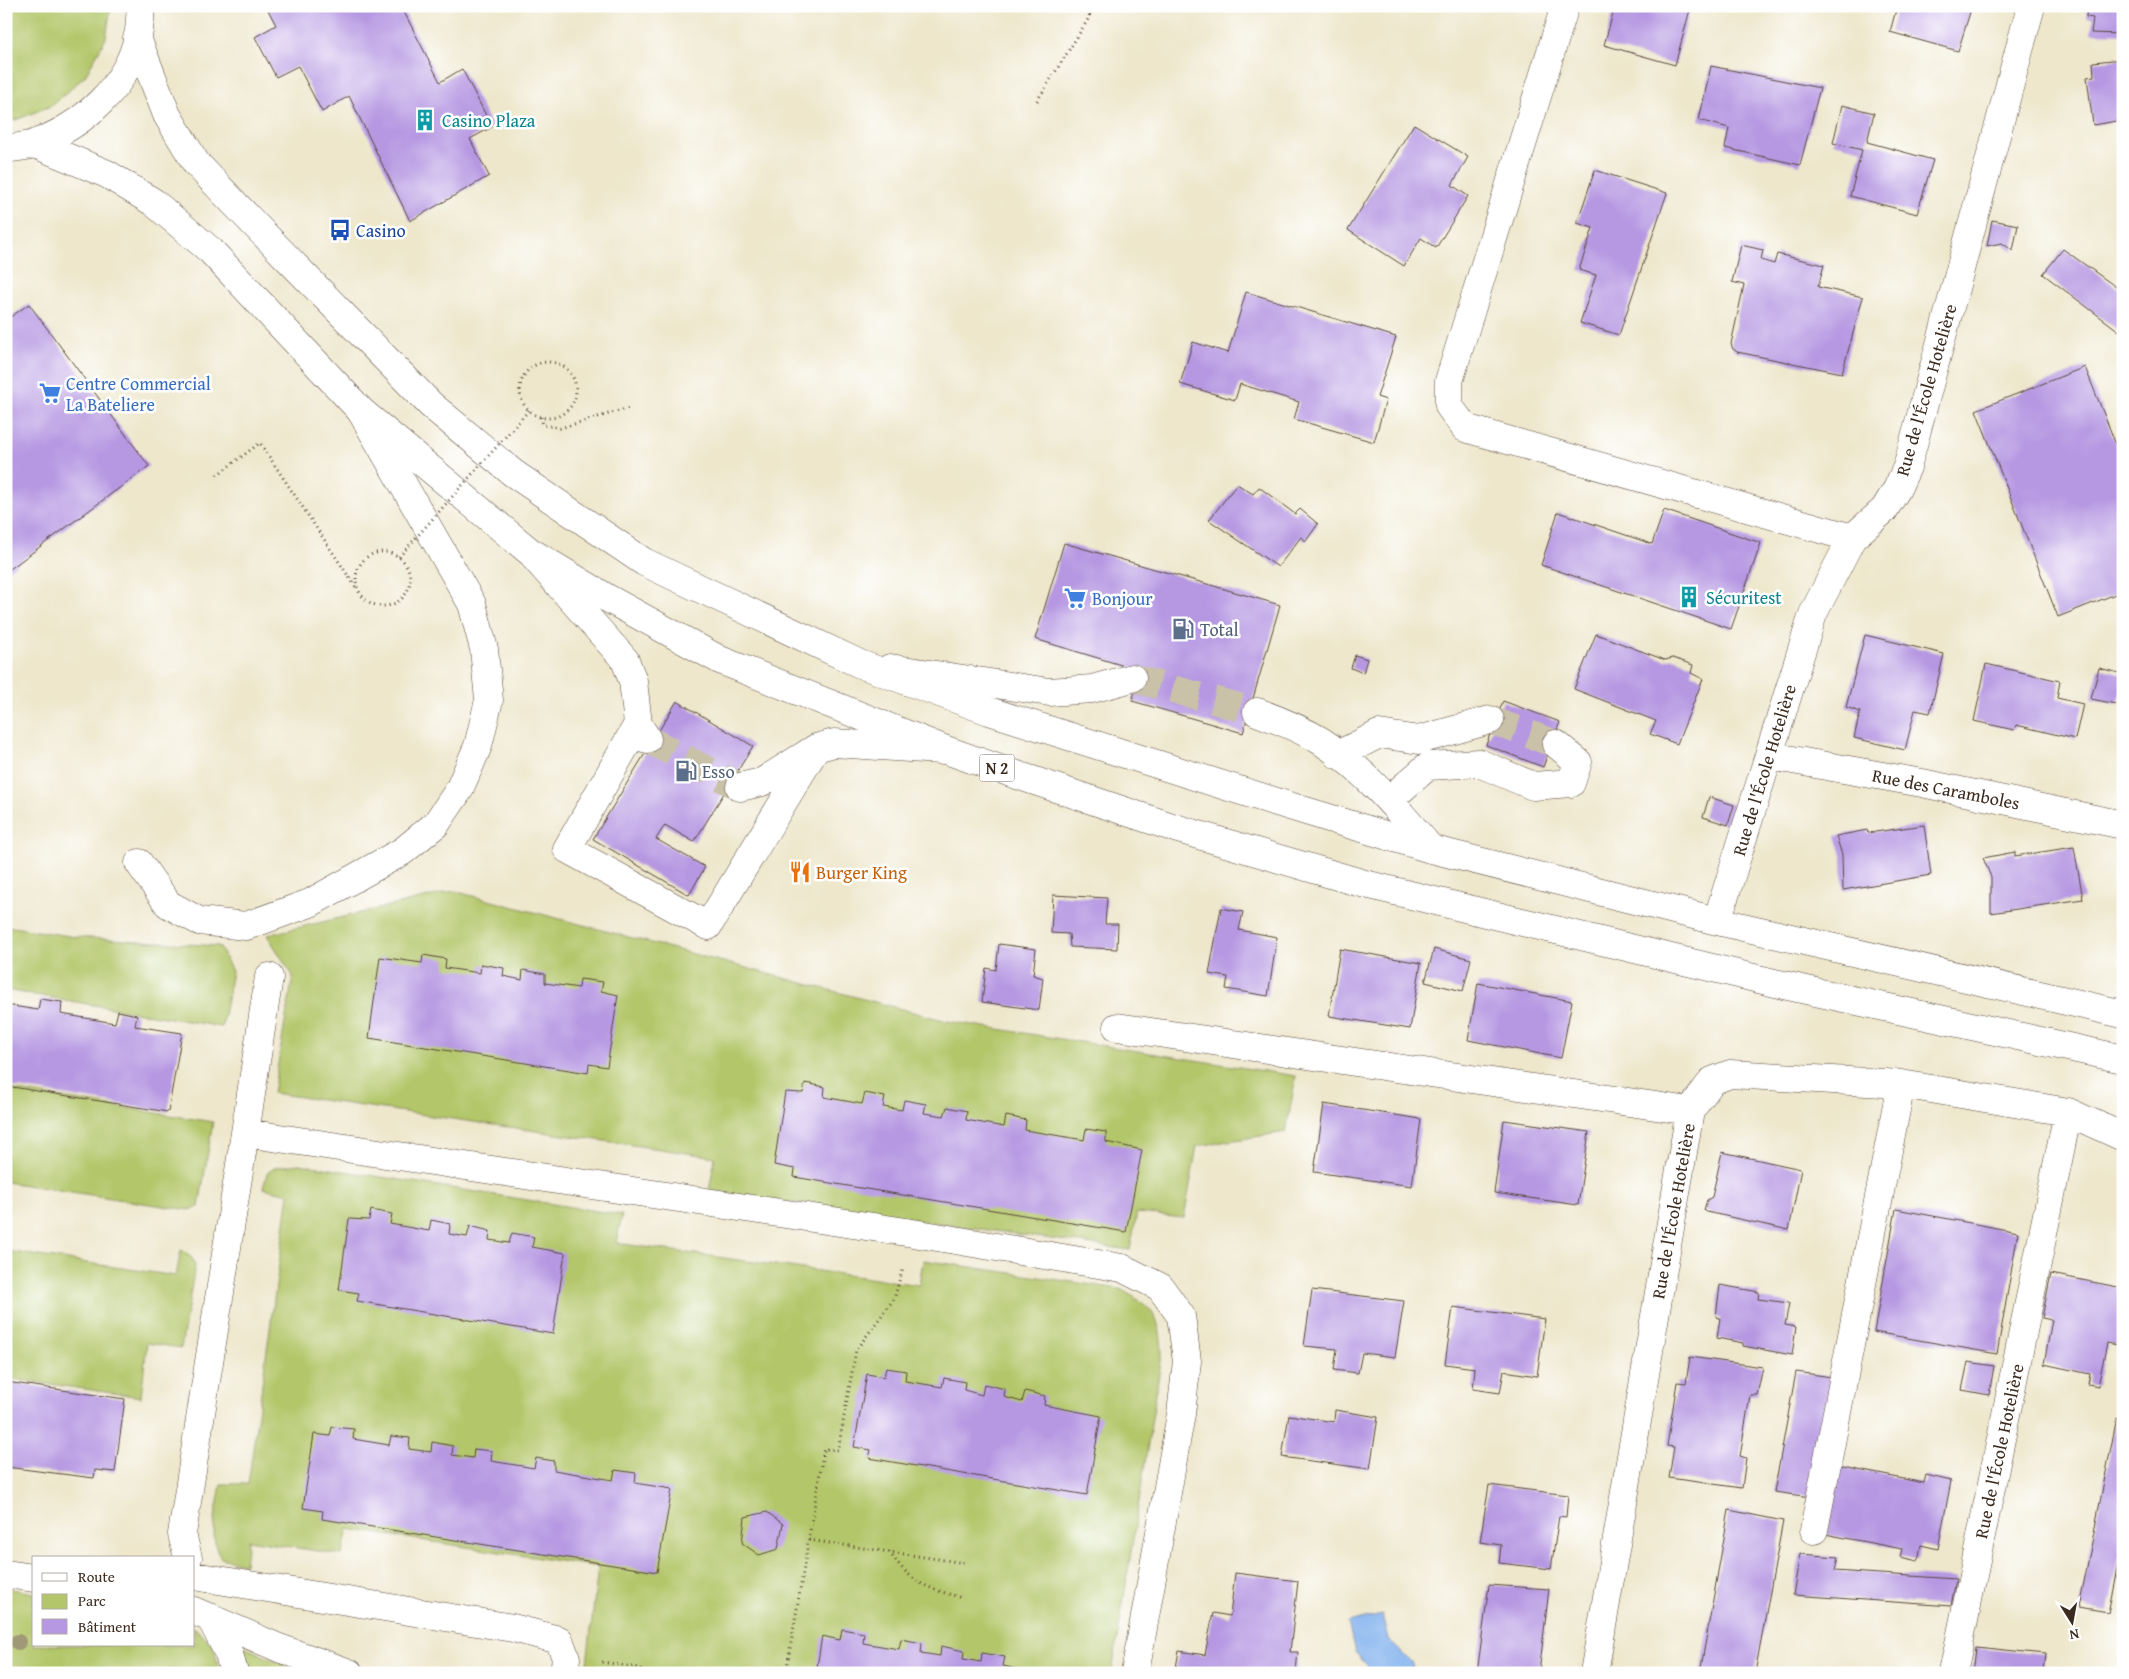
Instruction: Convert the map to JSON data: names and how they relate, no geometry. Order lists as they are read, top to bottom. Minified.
{"streets":{"main road":["Rue de l'École Hotelière","N 2","Rue des Caramboles"]},"crossings":[["Rue de l'École Hotelière","Rue des Caramboles"]],"places":{"building":["Casino Plaza","Sécuritest"],"bus stop":["Casino"],"supermarket":["Centre Commercial La Bateliere","Bonjour"],"fuel station":["Total","Esso"],"restaurant":["Burger King"]},"legend":["Route","Parc","Bâtiment"],"north":"bottom"}
